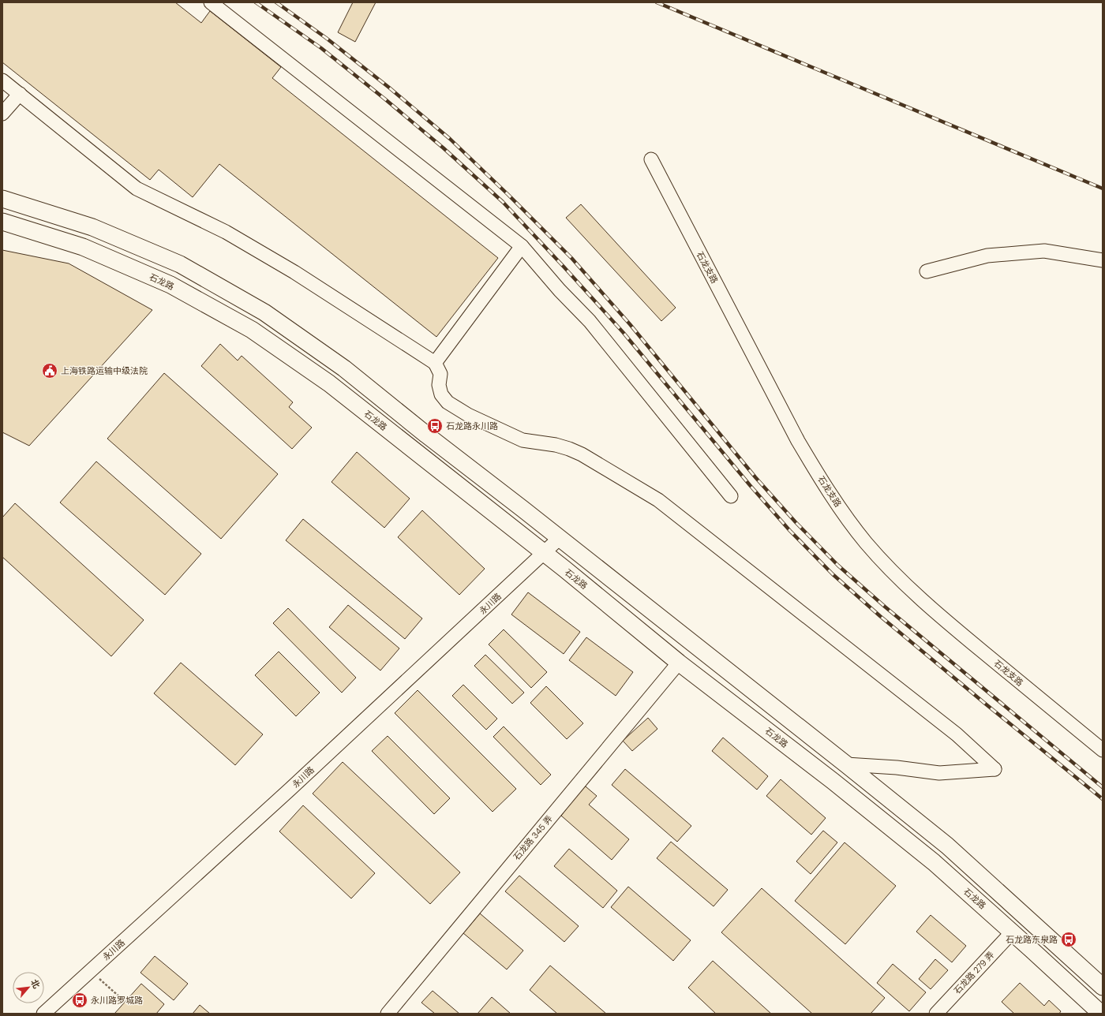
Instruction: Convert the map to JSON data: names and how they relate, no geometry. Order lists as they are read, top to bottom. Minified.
{"streets":{"main road":["石龙路"],"street":["石龙支路","永川路","石龙路 345 弄","石龙路 279 弄"]},"crossings":[["石龙路","永川路"],["石龙路","石龙路 345 弄"],["石龙路","石龙路 279 弄"]],"places":{"public building":["上海铁路运输中级法院"],"bus stop":["石龙路永川路","石龙路东泉路","永川路罗城路"]},"north":"top right"}
